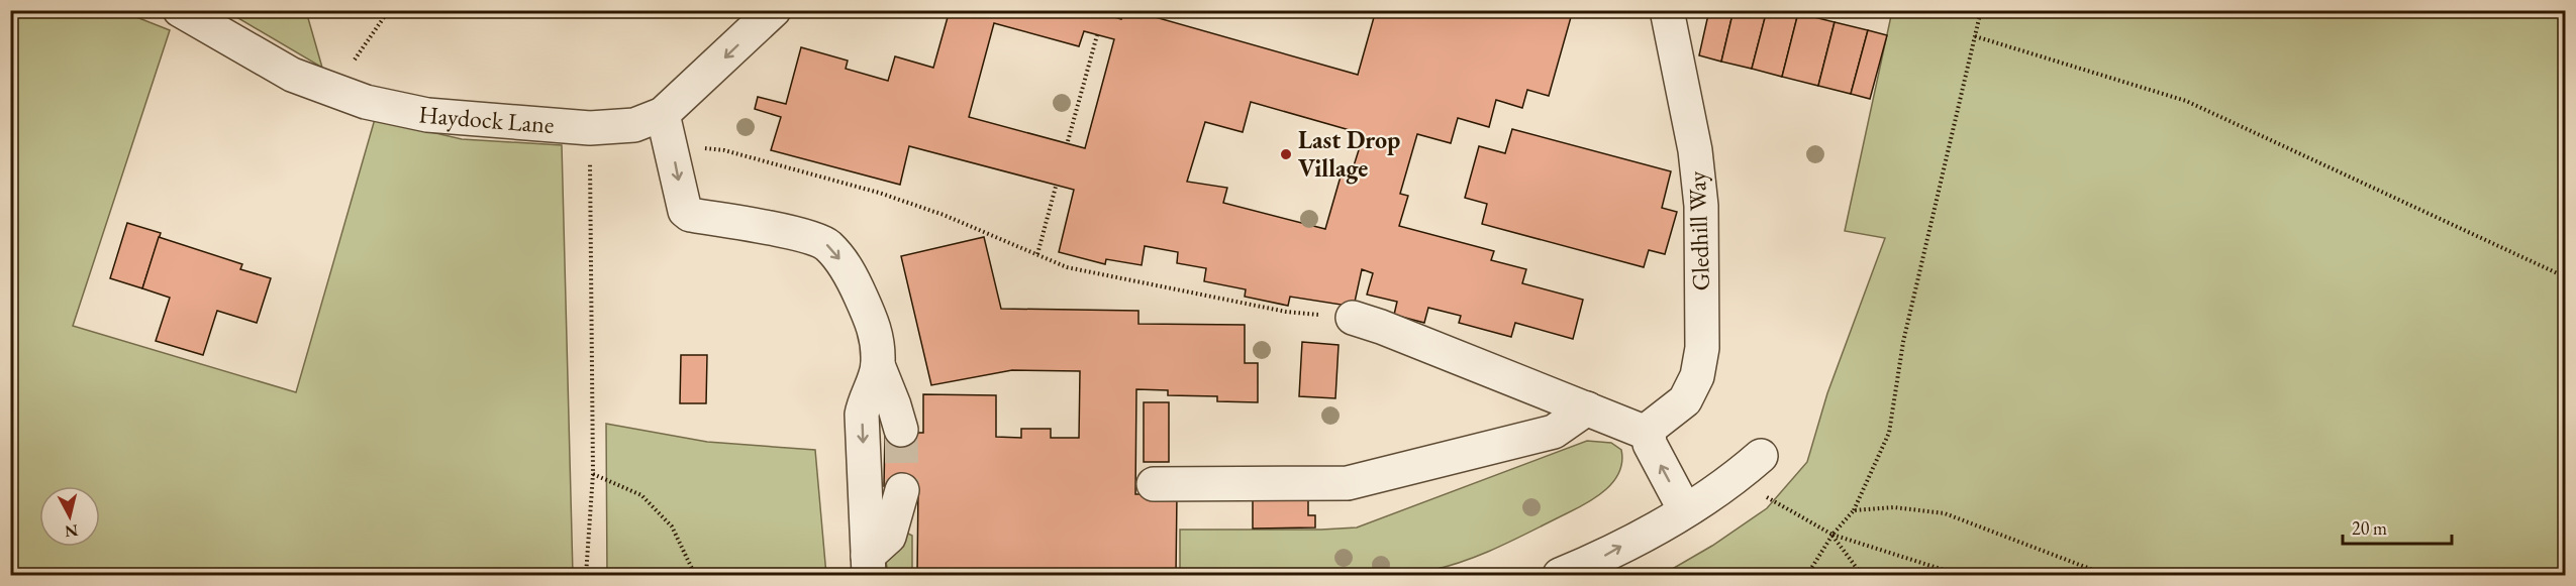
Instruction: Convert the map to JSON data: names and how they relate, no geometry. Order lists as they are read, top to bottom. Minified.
{"streets":{"lane":["Haydock Lane","Gledhill Way"]},"places":["Last Drop Village"],"scale_bar":"20 m","north":"bottom"}
